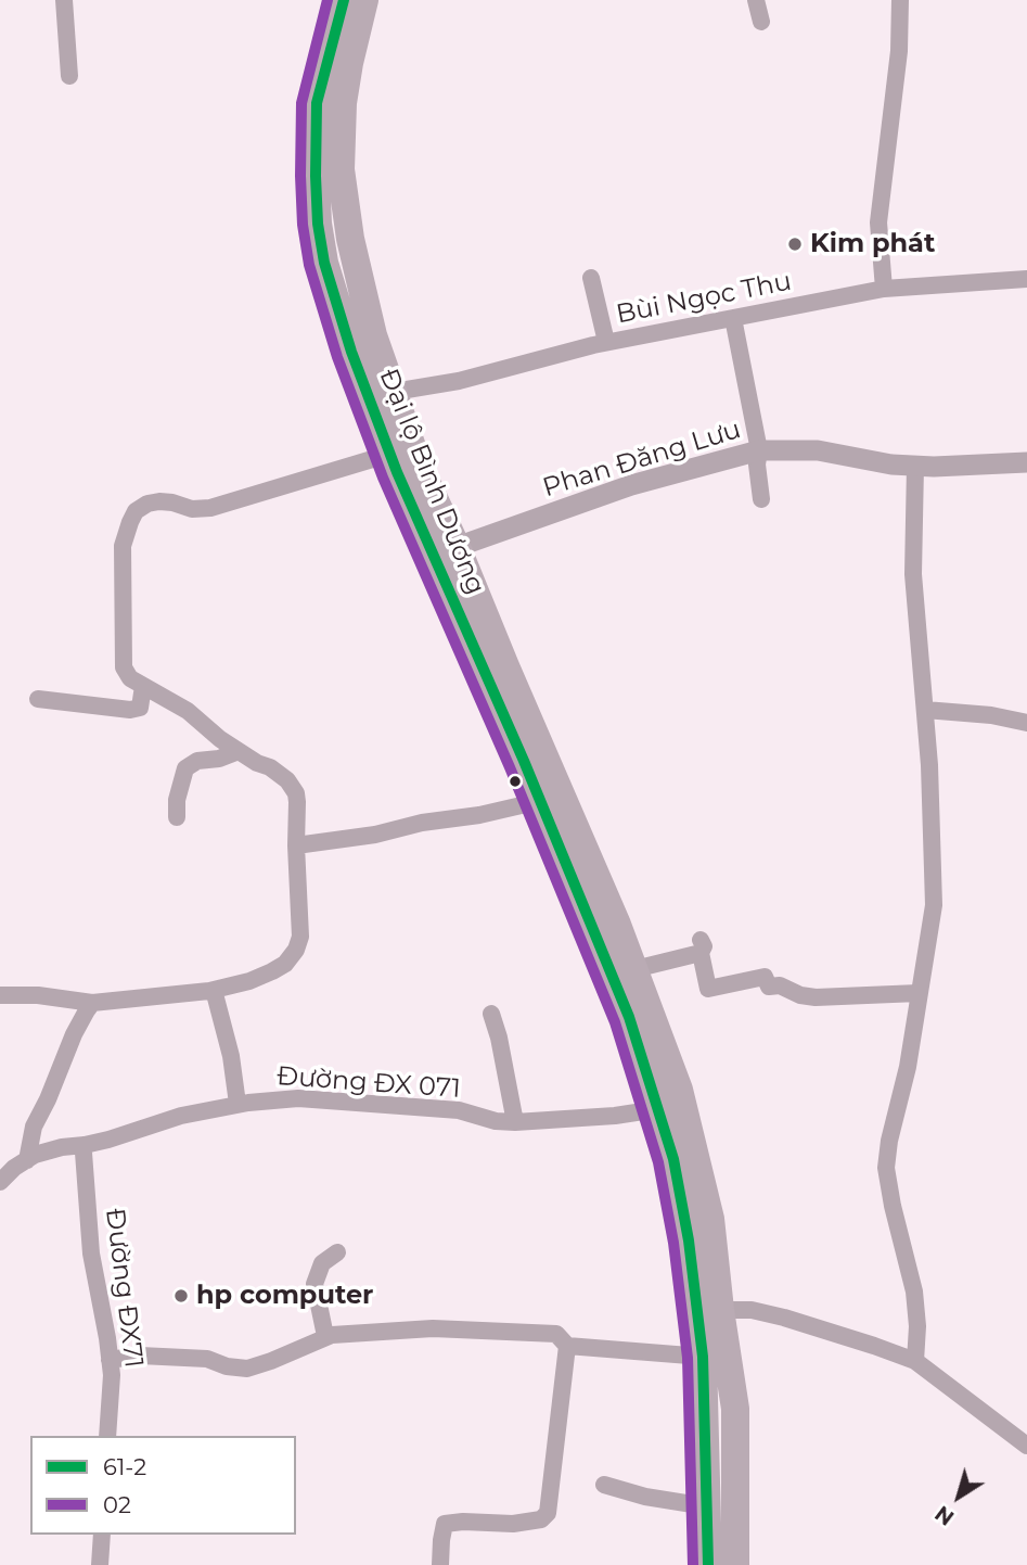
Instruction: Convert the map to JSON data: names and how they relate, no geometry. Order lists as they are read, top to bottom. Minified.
{"streets":{"highway":["Đại lộ Bình Dương"],"street":["Bùi Ngọc Thu","Phan Đăng Lưu","Đường ĐX 071","Đường ĐX71"]},"crossings":[["Bùi Ngọc Thu","Đại lộ Bình Dương"],["Phan Đăng Lưu","Đại lộ Bình Dương"],["Đại lộ Bình Dương","Đường ĐX 071"],["Đường ĐX 071","Đường ĐX71"]],"places":["Kim phát","hp computer"],"lines":["transit line 61-2","transit line 02"],"legend":["61-2","02"],"north":"bottom left"}
